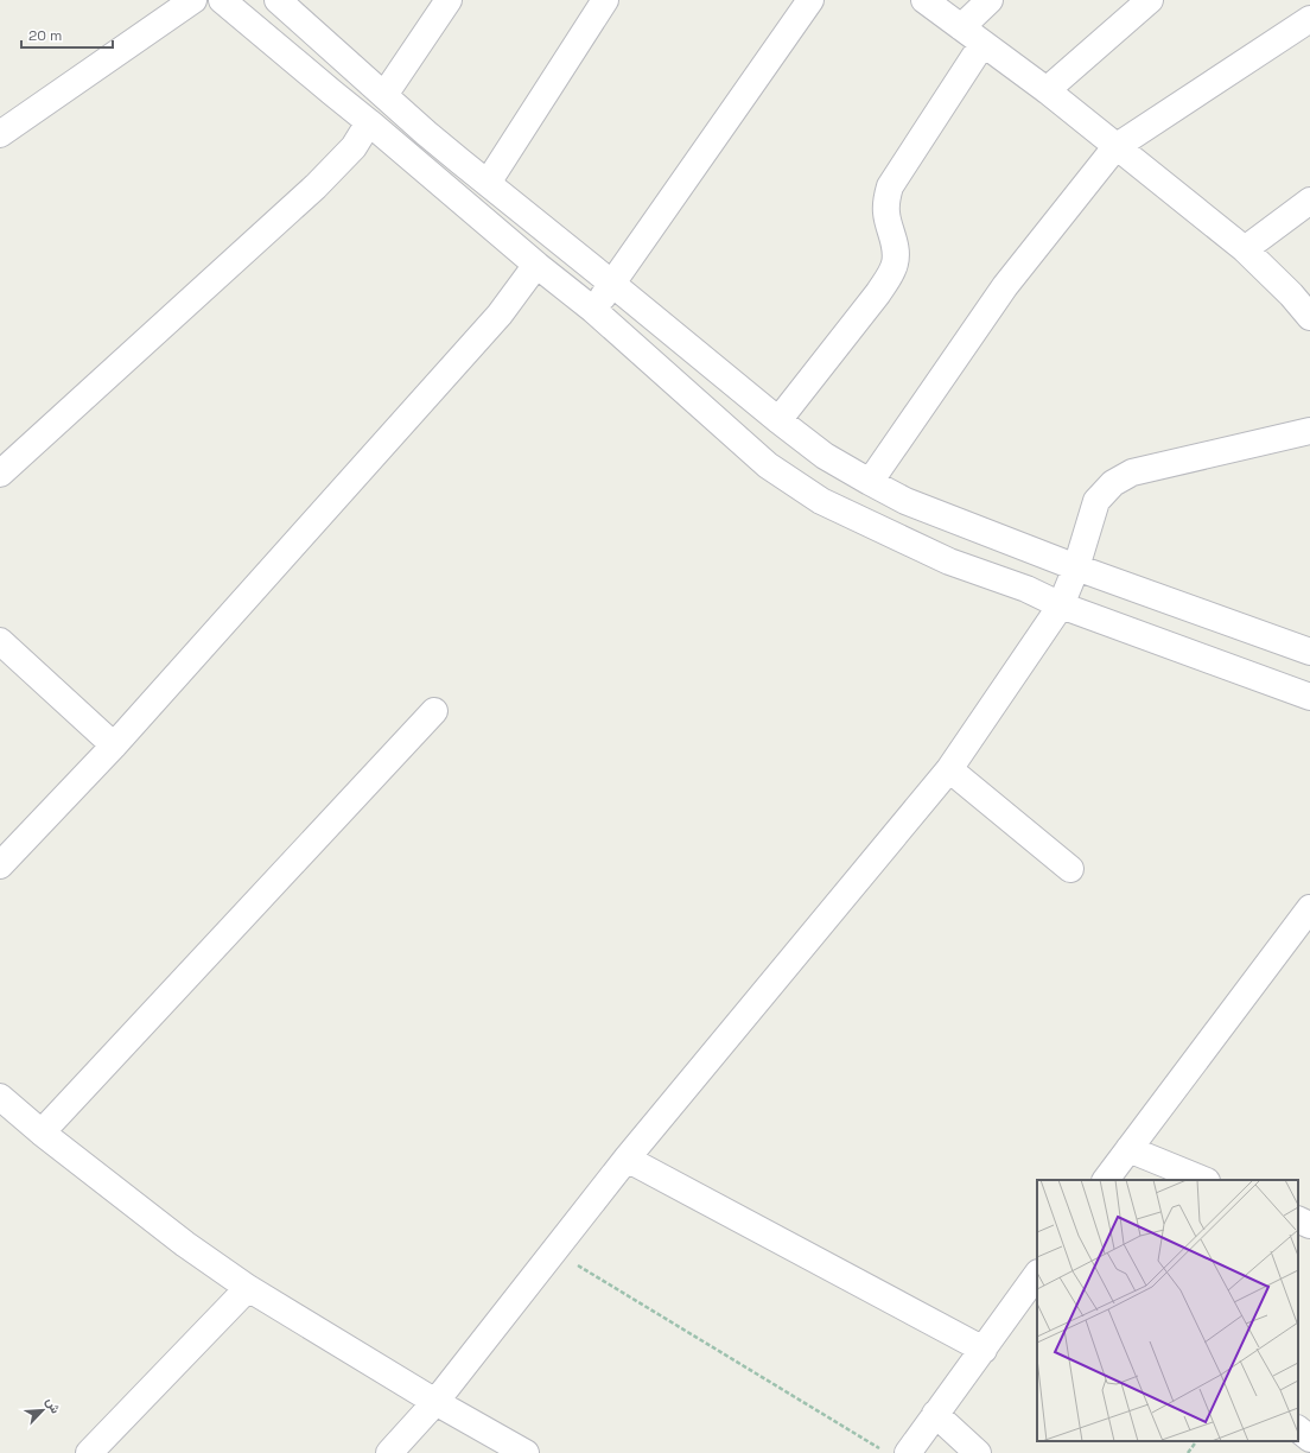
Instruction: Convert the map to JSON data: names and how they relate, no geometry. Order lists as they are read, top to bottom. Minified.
{"scale_bar":"20 m","north":"top right"}
